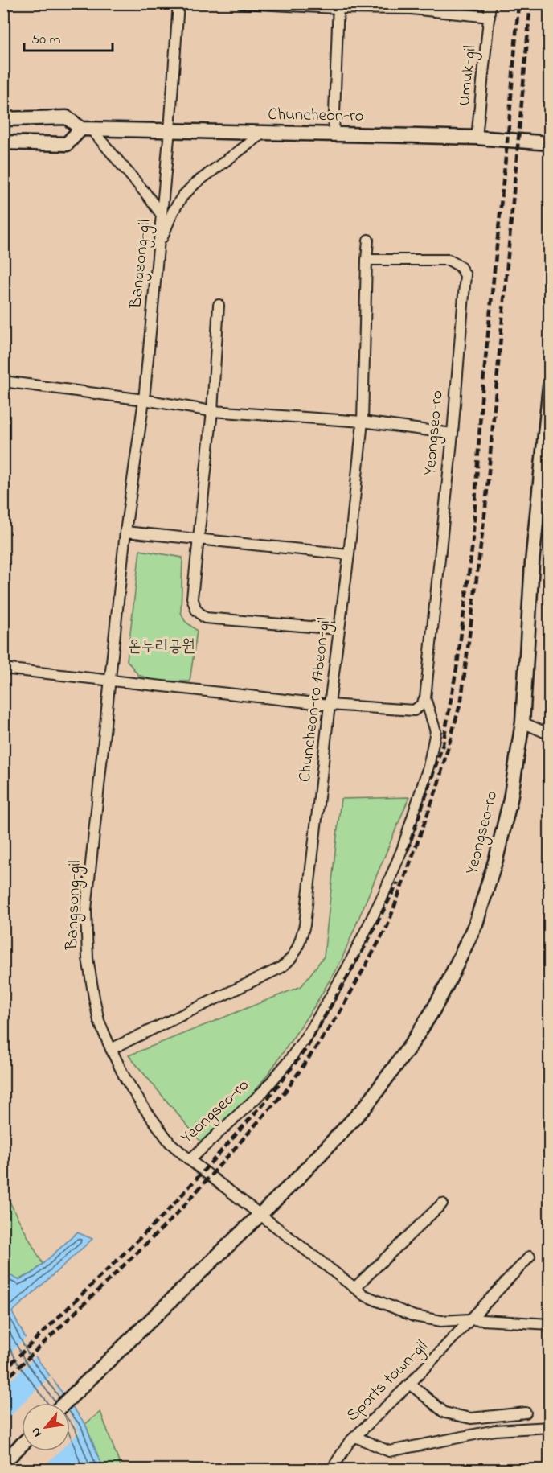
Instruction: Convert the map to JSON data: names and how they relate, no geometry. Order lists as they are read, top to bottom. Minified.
{"streets":{"street":["Umuk-gil","Chuncheon-ro","Bangsong-gil","Yeongseo-ro","Chuncheon-ro 17beon-gil","Sports town-gil"]},"crossings":[["Umuk-gil","Chuncheon-ro"],["Chuncheon-ro","Bangsong-gil"],["Bangsong-gil","Yeongseo-ro"],["Bangsong-gil","Chuncheon-ro 17beon-gil"],["Yeongseo-ro","Chuncheon-ro 17beon-gil"],["Yeongseo-ro","Sports town-gil"]],"parks":["온누리공원"],"scale_bar":"50 m","north":"bottom left"}
